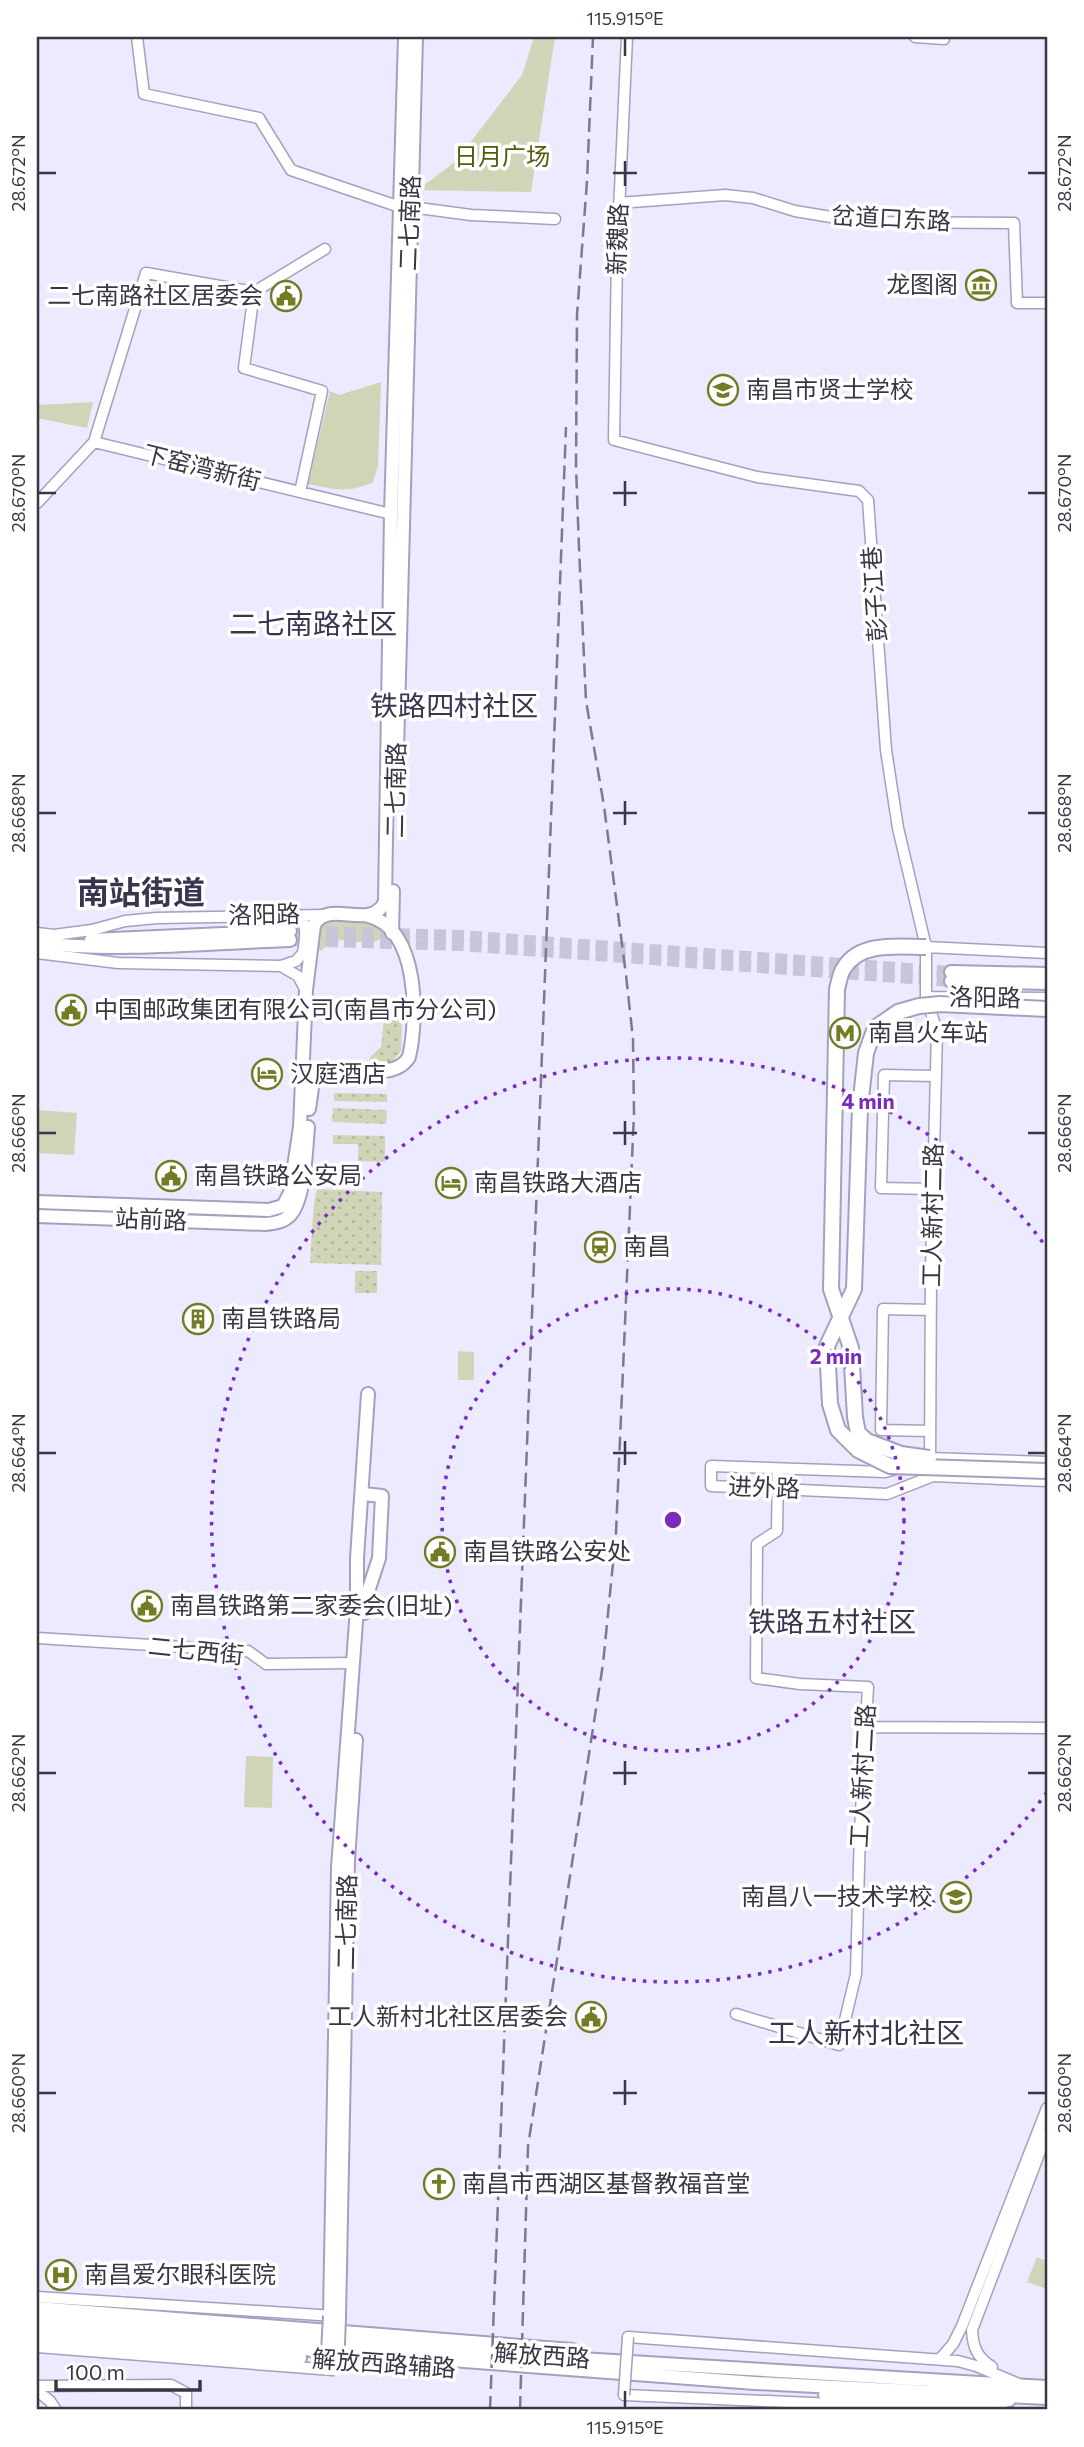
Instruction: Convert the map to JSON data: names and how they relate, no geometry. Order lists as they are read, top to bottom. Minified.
{"streets":{"main road":["二七南路","洛阳路","站前路","解放西路","解放西路辅路"],"street":["岔道口东路","新魏路","下窑湾新街","彭子江巷","工人新村二路","进外路","二七西街"]},"crossings":[["岔道口东路","新魏路"],["二七南路","下窑湾新街"],["二七南路","二七西街"],["二七南路","解放西路辅路"],["新魏路","彭子江巷"],["彭子江巷","洛阳路"],["洛阳路","工人新村二路"],["工人新村二路","进外路"],["解放西路","解放西路辅路"]],"districts":["二七南路社区","铁路四村社区","南站街道","铁路五村社区","工人新村北社区"],"parks":["日月广场"],"places":{"museum":["龙图阁"],"public building":["二七南路社区居委会","中国邮政集团有限公司(南昌市分公司)","南昌铁路公安局","南昌铁路公安处","南昌铁路第二家委会(旧址)","工人新村北社区居委会"],"school or university":["南昌市贤士学校","南昌八一技术学校"],"metro station":["南昌火车站"],"hotel":["汉庭酒店","南昌铁路大酒店"],"station":["南昌"],"building":["南昌铁路局"],"church":["南昌市西湖区基督教福音堂"],"hospital":["南昌爱尔眼科医院"]},"scale_bar":"100 m","coordinates":["115.915°E","28.672°N","28.670°N","28.668°N","28.666°N","28.664°N","28.662°N","28.660°N"],"rings":["4 min","2 min"]}
